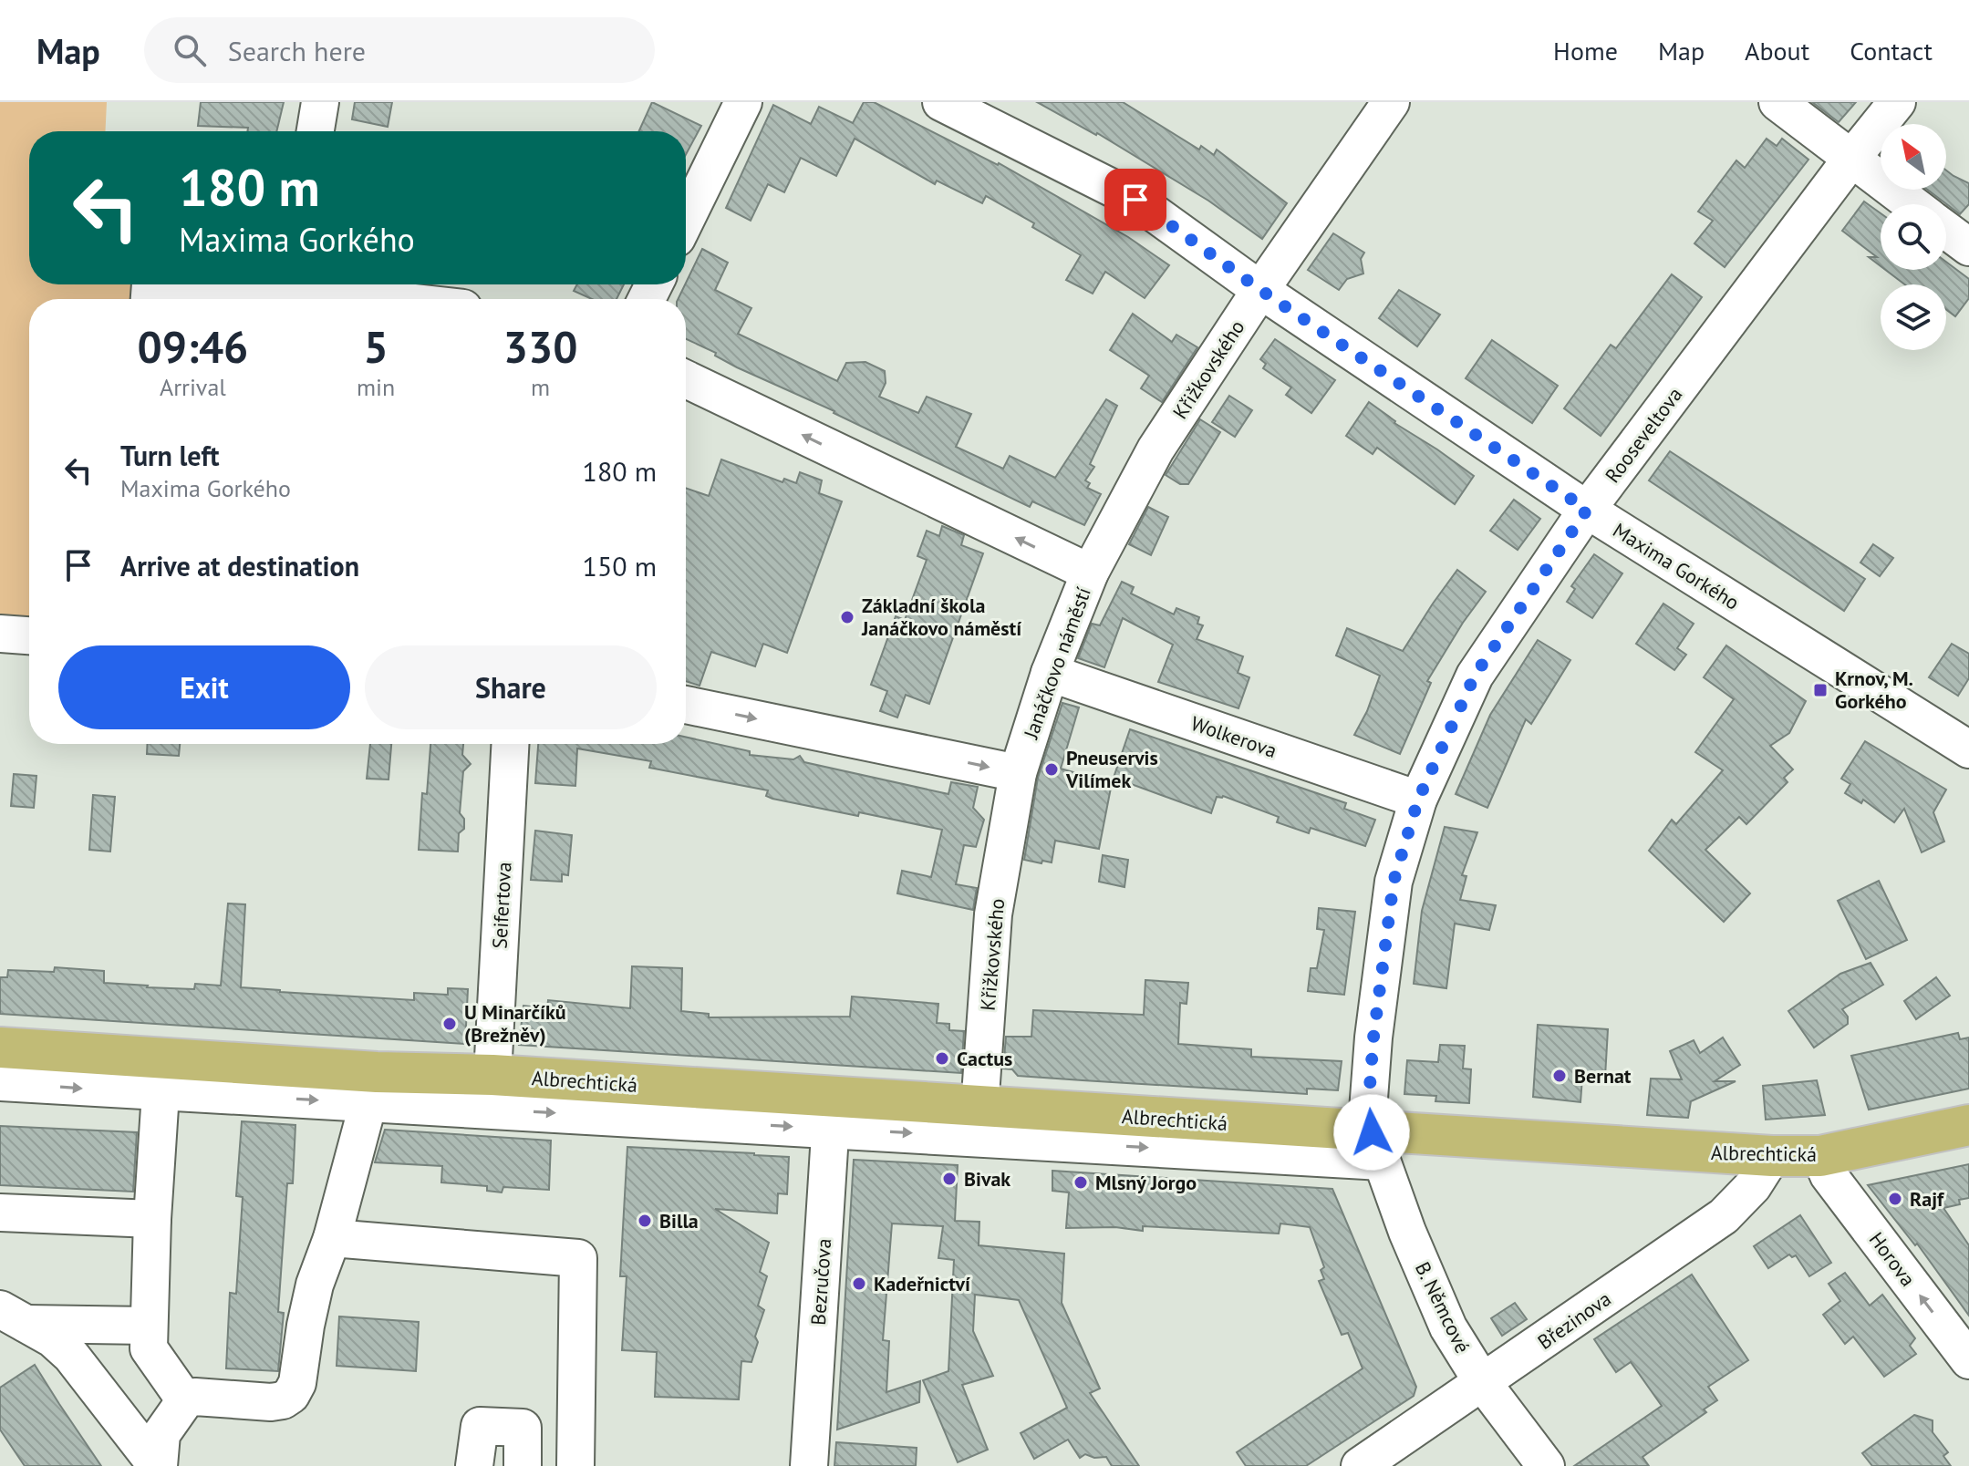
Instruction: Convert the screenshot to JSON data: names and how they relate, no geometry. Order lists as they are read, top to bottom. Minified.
{"streets":{"main road":["Albrechtická"],"street":["Křižkovského","Rooseveltova","Maxima Gorkého","Janáčkovo náměstí","Wolkerova","Seifertova","Horova","Bezručova","B. Němcové","Březinova"]},"crossings":[["Křižkovského","Maxima Gorkého"],["Křižkovského","Janáčkovo náměstí"],["Křižkovského","Albrechtická"],["Rooseveltova","Maxima Gorkého"],["Rooseveltova","Wolkerova"],["Rooseveltova","Albrechtická"],["Rooseveltova","B. Němcové"],["Janáčkovo náměstí","Wolkerova"],["Seifertova","Albrechtická"],["Albrechtická","Horova"],["Albrechtická","Bezručova"],["Albrechtická","B. Němcové"],["Albrechtická","Březinova"],["B. Němcové","Březinova"]],"one_way":["Horova"],"places":{"other":["Základní škola Janáčkovo náměstí","Pneuservis Vilímek","U Minarčíků (Brežněv)","Cactus","Bernat","Bivak","Mlsný Jorgo","Rajf","Billa","Kadeřnictví"],"transit":["Krnov, M. Gorkého"]},"north":"top left","page":{"header":"Map","search":"Search here","nav":["Home","Map","About","Contact"],"turn":["180 m","Maxima Gorkého"],"eta":["09:46","Arrival","5","min","330","m"],"list":[{"name":"Turn left","note":"Maxima Gorkého","value":"180 m"},{"name":"Arrive at destination","value":"150 m"}],"buttons":["Exit","Share"]}}
